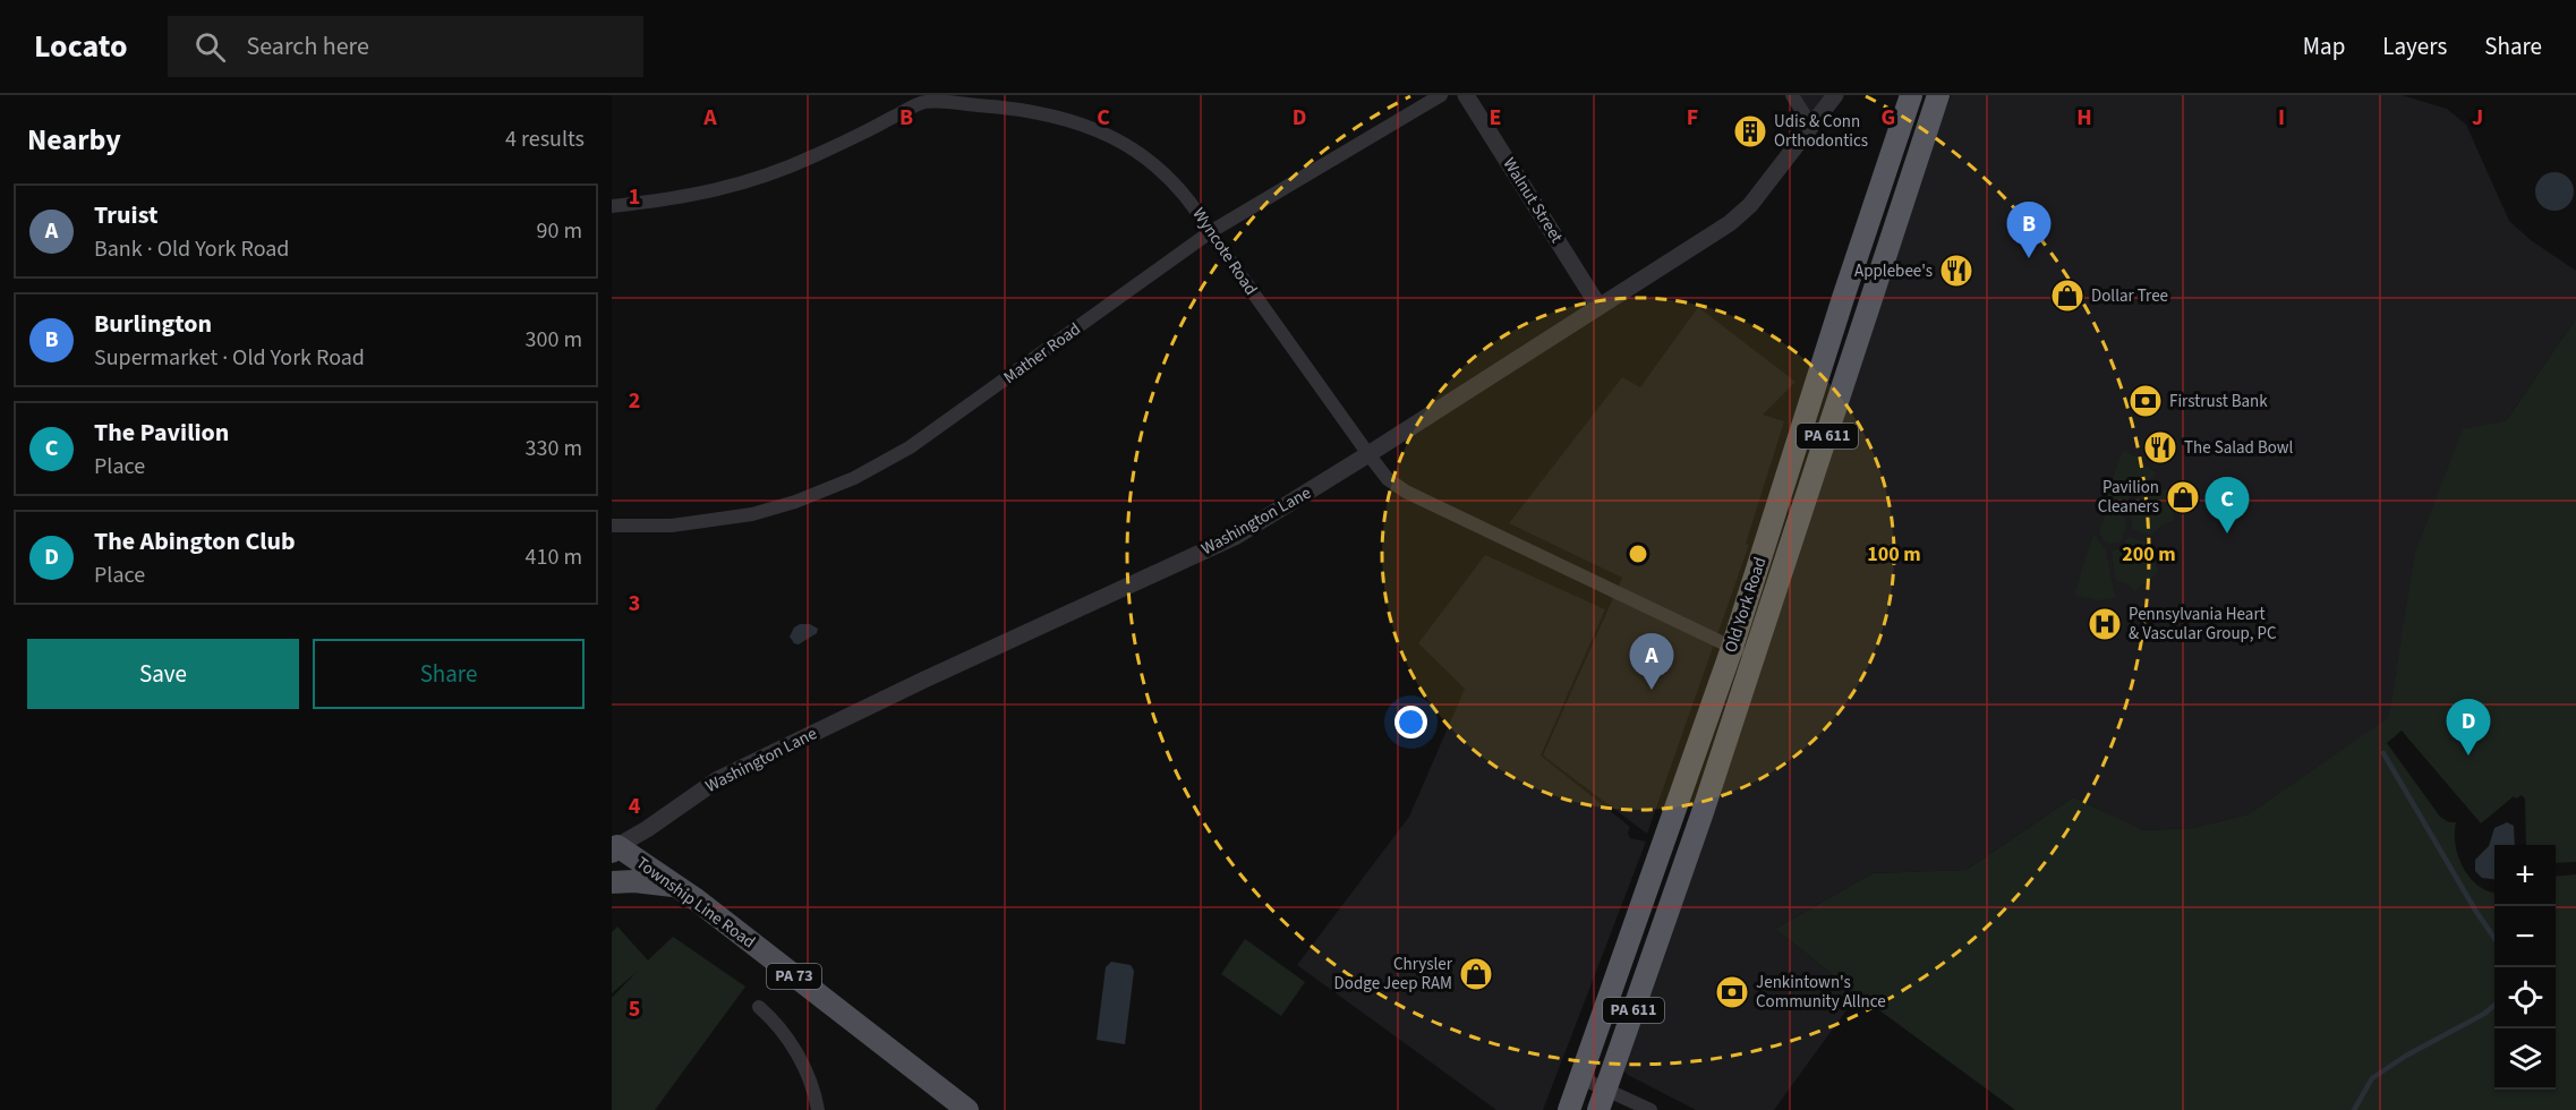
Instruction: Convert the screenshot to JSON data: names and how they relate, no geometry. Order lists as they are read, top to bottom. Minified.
{"streets":{"highway":["PA 611","Old York Road"],"main road":["Township Line Road","PA 73"],"street":["Walnut Street","Wyncote Road","Mather Road","Washington Lane"]},"crossings":[["Walnut Street","Washington Lane"],["Wyncote Road","Mather Road"],["Wyncote Road","Washington Lane"],["Wyncote Road","Old York Road"],["Washington Lane","Township Line Road"]],"places":{"building":["Udis & Conn Orthodontics"],"restaurant":["Applebee's","The Salad Bowl"],"shop":["Dollar Tree","Pavilion Cleaners","Chrysler Dodge Jeep RAM"],"bank":["Firstrust Bank","Jenkintown's Community Allnce"],"hospital":["Pennsylvania Heart & Vascular Group, PC"]},"page":{"header":"Locato","search":"Search here","nav":["Map","Layers","Share"],"heading":["Nearby","4 results"],"list":[{"mark":"A","name":"Truist","note":"Bank · Old York Road","value":"90 m"},{"mark":"B","name":"Burlington","note":"Supermarket · Old York Road","value":"300 m"},{"mark":"C","name":"The Pavilion","note":"Place","value":"330 m"},{"mark":"D","name":"The Abington Club","note":"Place","value":"410 m"}],"pins":["B","C","A","D"],"buttons":["Save","Share"],"map_buttons":["+","−"]},"grid":{"columns":["A","B","C","D","E","F","G","H","I","J"],"rows":["1","2","3","4","5"]},"rings":["100 m","200 m"]}
